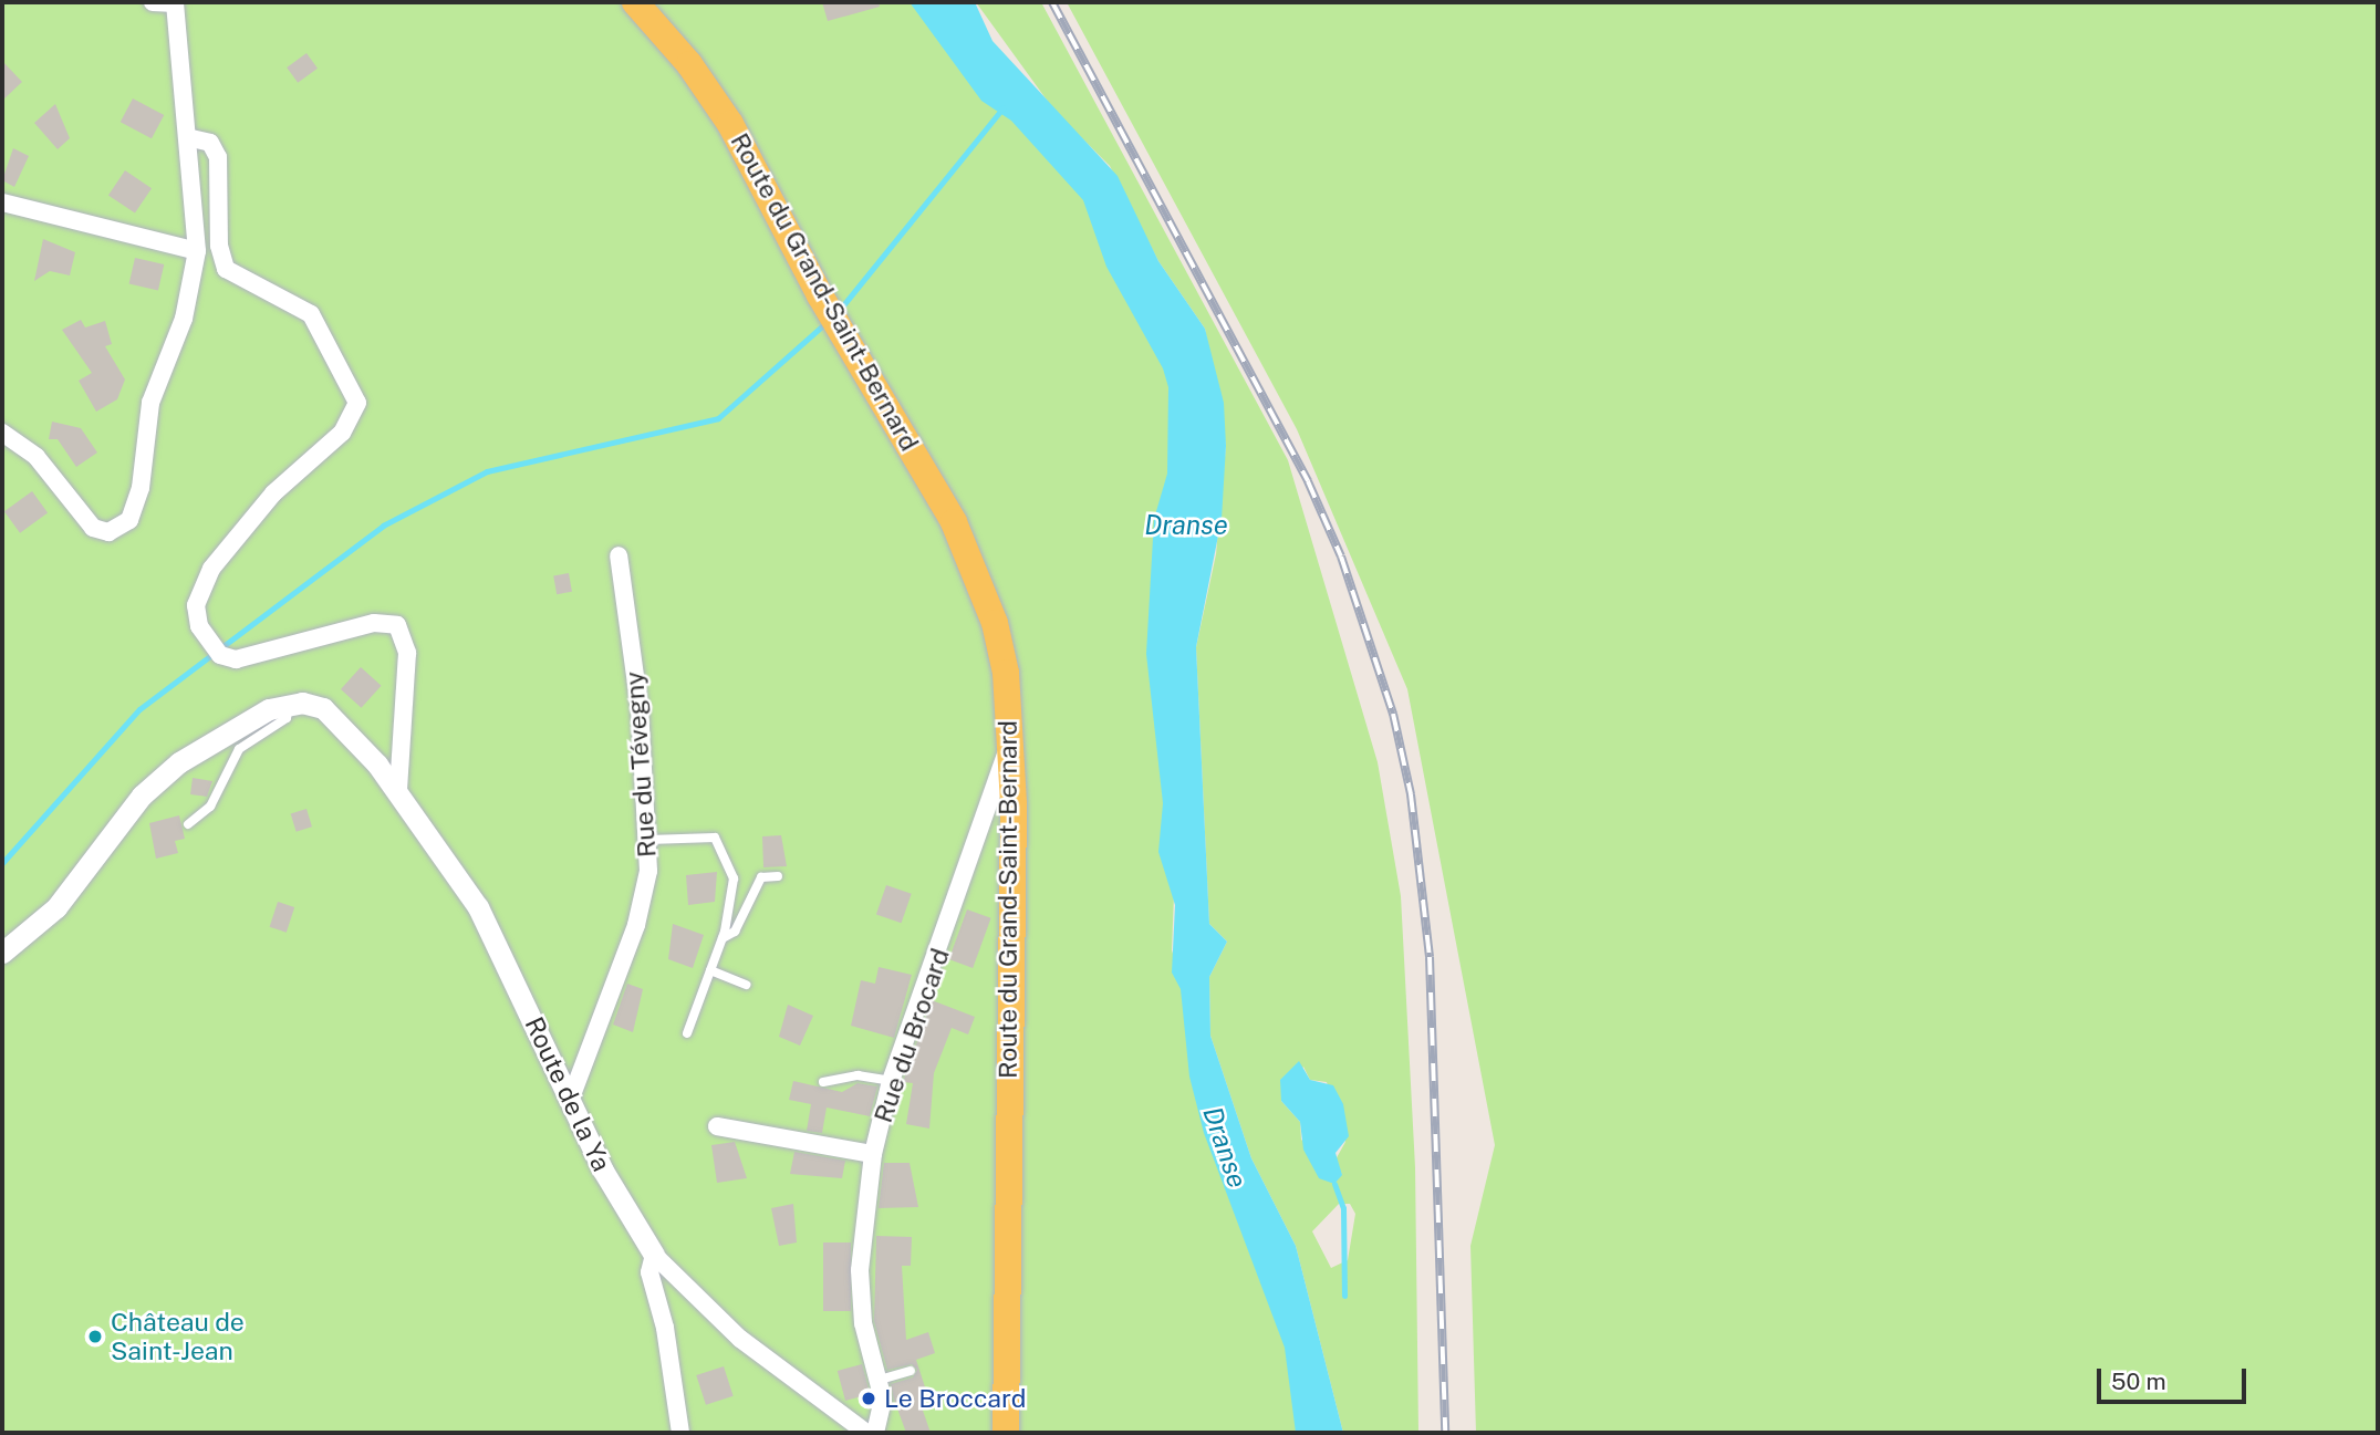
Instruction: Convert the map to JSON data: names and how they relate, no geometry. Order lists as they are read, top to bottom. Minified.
{"streets":{"main road":["Route du Grand-Saint-Bernard"],"street":["Rue du Tévegny","Rue du Brocard","Route de la Ya"]},"crossings":[["Route du Grand-Saint-Bernard","Rue du Brocard"],["Rue du Tévegny","Route de la Ya"]],"water":["Dranse"],"places":["Château de Saint-Jean","Le Broccard"],"scale_bar":"50 m"}
